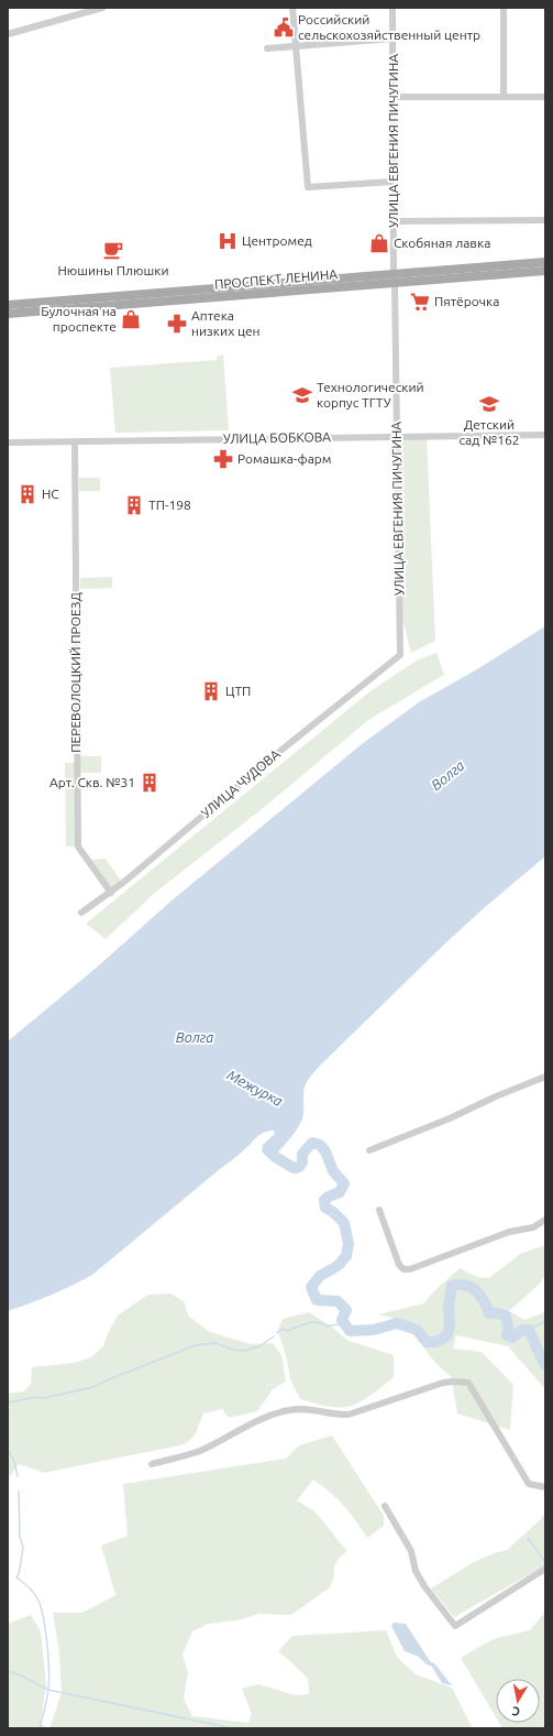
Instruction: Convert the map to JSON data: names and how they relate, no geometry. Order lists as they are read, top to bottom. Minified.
{"streets":{"main road":["ПРОСПЕКТ ЛЕНИНА"],"street":["УЛИЦА ЕВГЕНИЯ ПИЧУГИНА","УЛИЦА БОБКОВА","ПЕРЕВОЛОЦКИЙ ПРОЕЗД","УЛИЦА ЧУДОВА"]},"crossings":[["УЛИЦА ЕВГЕНИЯ ПИЧУГИНА","ПРОСПЕКТ ЛЕНИНА"],["УЛИЦА ЕВГЕНИЯ ПИЧУГИНА","УЛИЦА БОБКОВА"],["УЛИЦА ЕВГЕНИЯ ПИЧУГИНА","УЛИЦА ЧУДОВА"],["УЛИЦА БОБКОВА","ПЕРЕВОЛОЦКИЙ ПРОЕЗД"],["ПЕРЕВОЛОЦКИЙ ПРОЕЗД","УЛИЦА ЧУДОВА"]],"water":["Волга","Межурка"],"places":{"public building":["Российский сельскохозяйственный центр"],"hospital":["Центромед"],"shop":["Скобяная лавка","Булочная на проспекте"],"cafe":["Нюшины Плюшки"],"supermarket":["Пятёрочка"],"pharmacy":["Аптека низких цен","Ромашка-фарм"],"school or university":["Технологический корпус ТГТУ","Детский сад №162"],"building":["НС","ТП-198","ЦТП","Арт. Скв. №31"]},"north":"bottom"}
